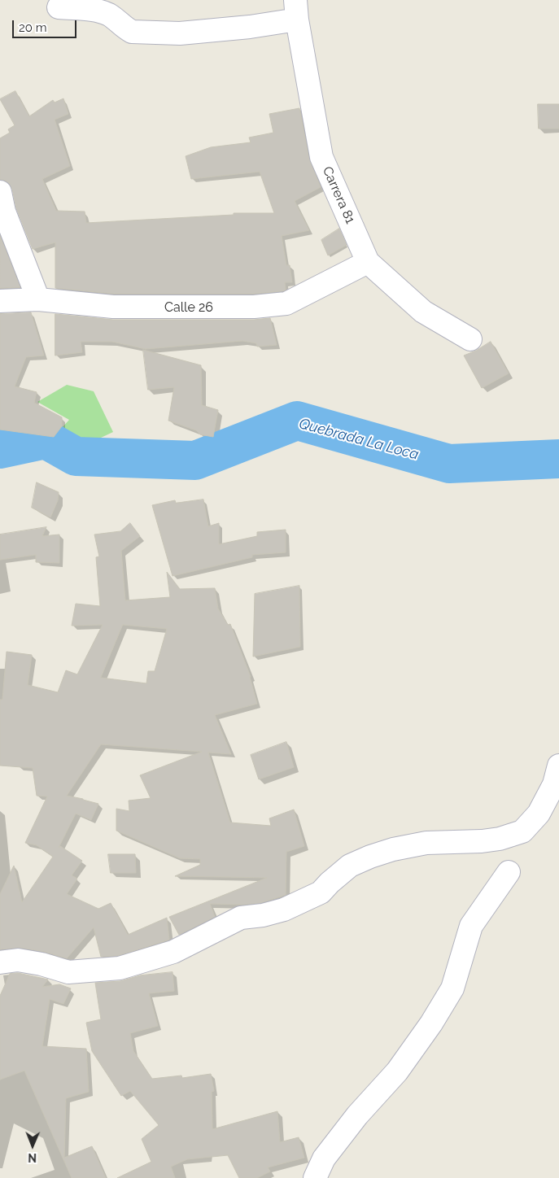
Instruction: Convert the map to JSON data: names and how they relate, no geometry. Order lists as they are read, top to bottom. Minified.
{"streets":{"street":["Carrera 81","Calle 26"]},"crossings":[["Carrera 81","Calle 26"]],"water":["Quebrada La Loca"],"scale_bar":"20 m","north":"bottom"}
